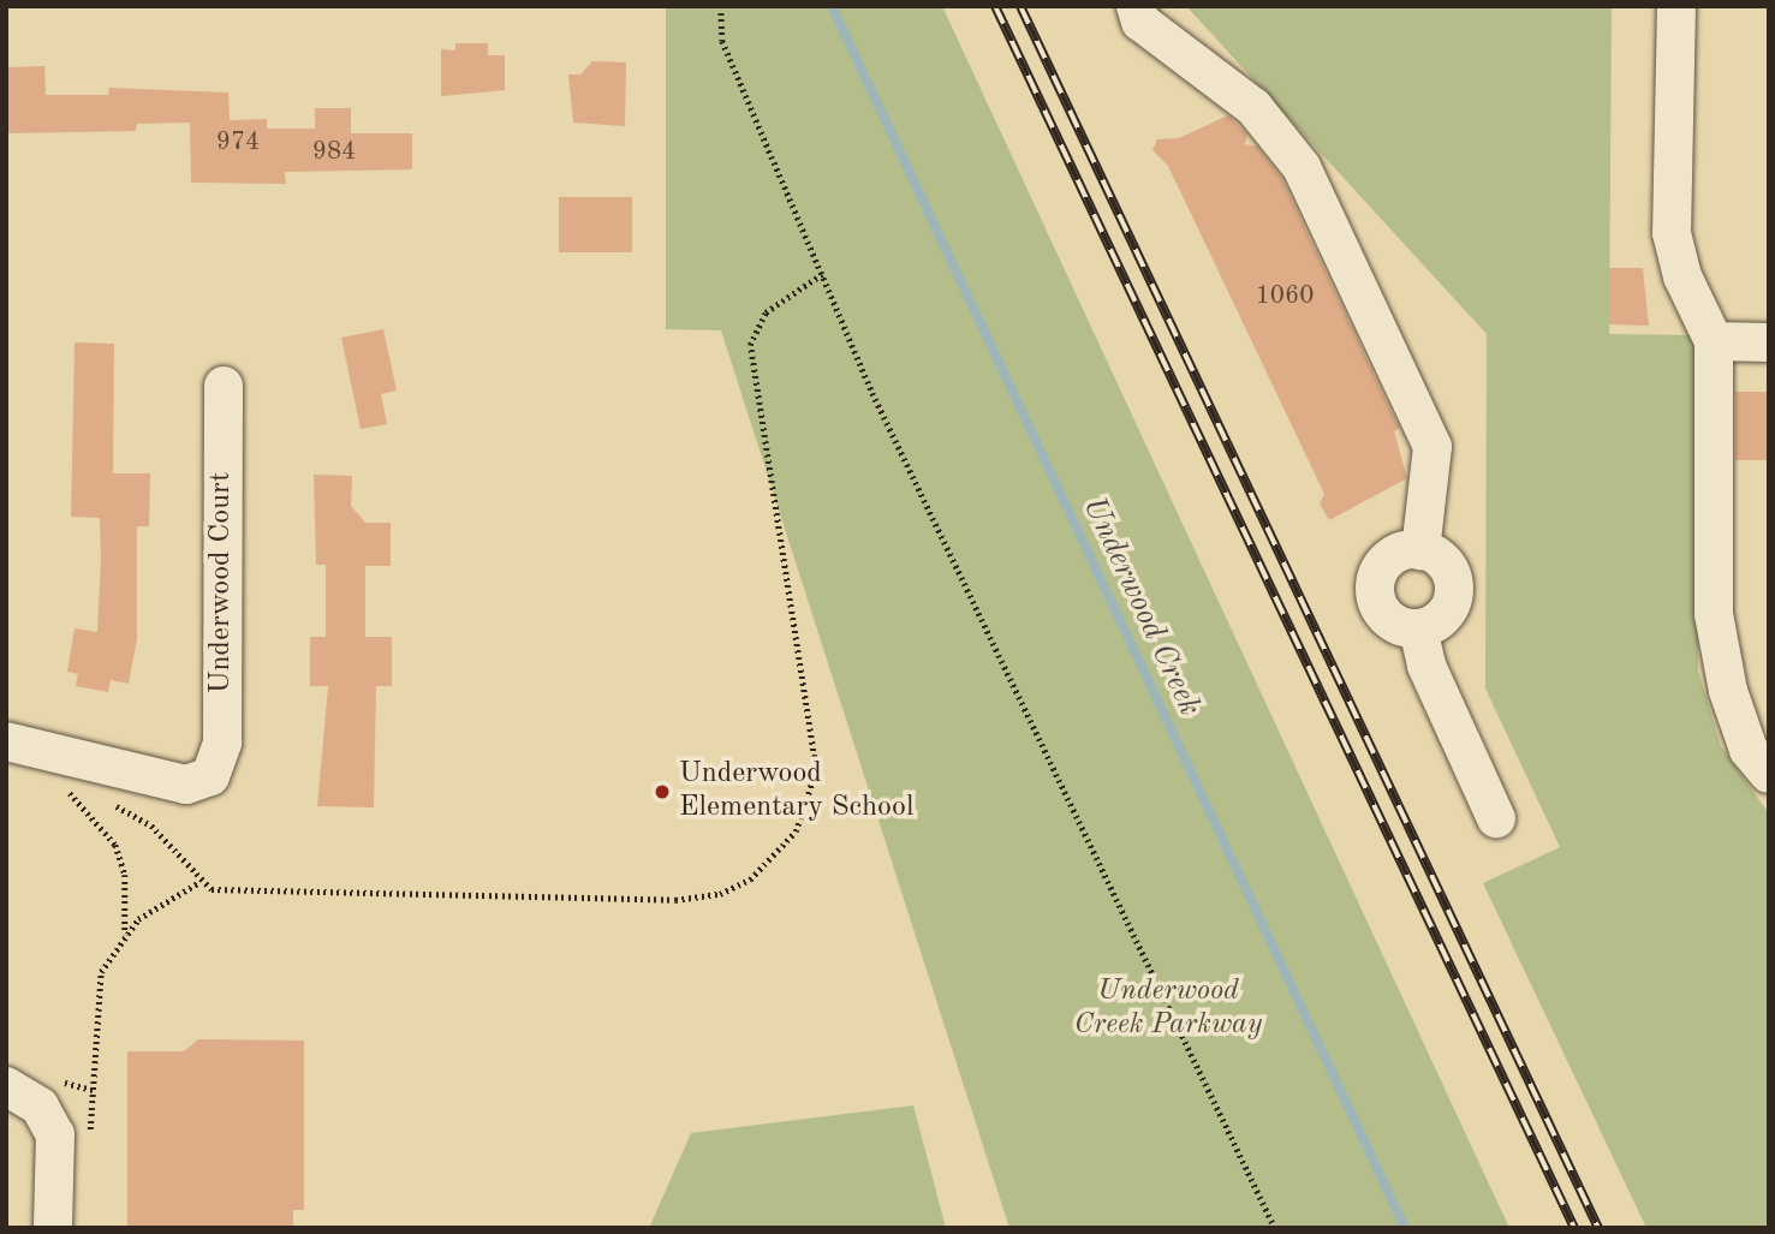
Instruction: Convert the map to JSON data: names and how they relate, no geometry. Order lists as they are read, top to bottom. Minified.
{"streets":{"street":["Underwood Court"]},"water":["Underwood Creek"],"parks":["Underwood Creek Parkway"],"places":["Underwood Elementary School"],"house_numbers":["974","984","1060"]}
